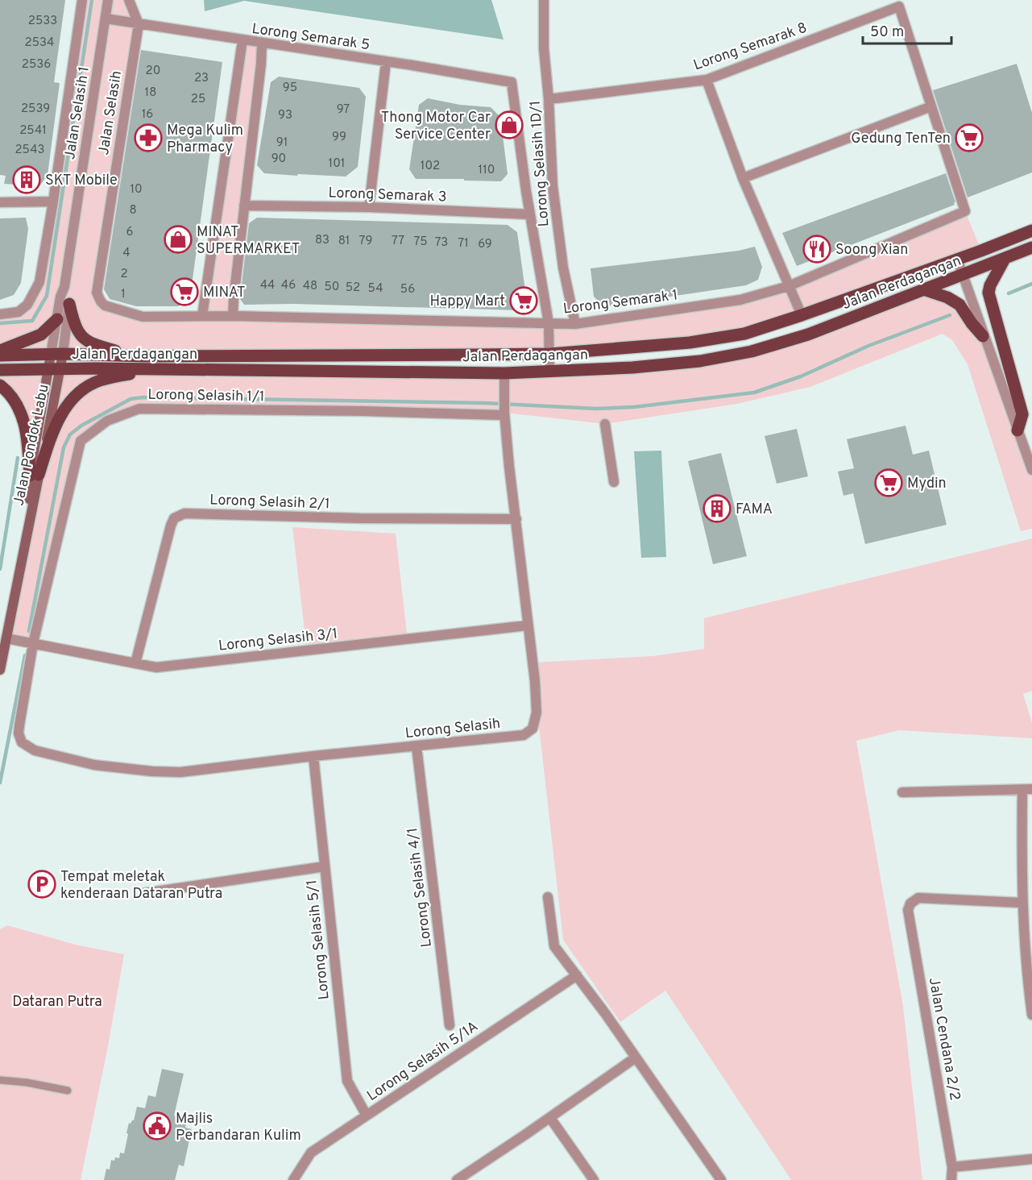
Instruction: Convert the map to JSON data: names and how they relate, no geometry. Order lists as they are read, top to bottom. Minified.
{"streets":{"main road":["Jalan Perdagangan","Jalan Pondok Labu"],"street":["Lorong Semarak 5","Lorong Semarak 8","Jalan Selasih 1","Jalan Selasih","Lorong Selasih 1D/1","Lorong Semarak 3","Lorong Semarak 1","Lorong Selasih 1/1","Lorong Selasih 2/1","Lorong Selasih 3/1","Lorong Selasih","Lorong Selasih 4/1","Lorong Selasih 5/1","Jalan Cendana 2/2","Lorong Selasih 5/1A"]},"crossings":[["Lorong Semarak 5","Jalan Selasih 1"],["Lorong Semarak 5","Jalan Selasih"],["Lorong Semarak 5","Lorong Semarak 3"],["Lorong Semarak 8","Lorong Selasih 1D/1"],["Lorong Semarak 8","Lorong Semarak 1"],["Jalan Selasih 1","Jalan Perdagangan"],["Jalan Selasih 1","Jalan Pondok Labu"],["Jalan Selasih","Lorong Semarak 1"],["Lorong Selasih 1D/1","Lorong Semarak 1"],["Jalan Perdagangan","Jalan Pondok Labu"],["Jalan Perdagangan","Lorong Selasih"],["Lorong Selasih 1/1","Lorong Selasih 3/1"],["Lorong Selasih 1/1","Lorong Selasih"],["Jalan Pondok Labu","Lorong Selasih 3/1"],["Lorong Selasih 2/1","Lorong Selasih 3/1"],["Lorong Selasih 2/1","Lorong Selasih"],["Lorong Selasih 3/1","Lorong Selasih"],["Lorong Selasih","Lorong Selasih 4/1"],["Lorong Selasih","Lorong Selasih 5/1"],["Lorong Selasih 5/1","Lorong Selasih 5/1A"]],"parks":["Dataran Putra"],"places":{"shop":["Thong Motor Car Service Center","MINAT SUPERMARKET"],"pharmacy":["Mega Kulim Pharmacy"],"supermarket":["Gedung TenTen","MINAT","Happy Mart","Mydin"],"building":["SKT Mobile","FAMA"],"restaurant":["Soong Xian"],"parking":["Tempat meletak kenderaan Dataran Putra"],"public building":["Majlis Perbandaran Kulim"]},"house_numbers":["2533","2534","2536","20","23","95","18","25","2539","97","16","93","2541","99","91","2543","90","101","102","110","10","8","6","83","81","79","77","75","73","71","69","4","2","44","46","48","50","52","54","56","1"],"scale_bar":"50 m"}
